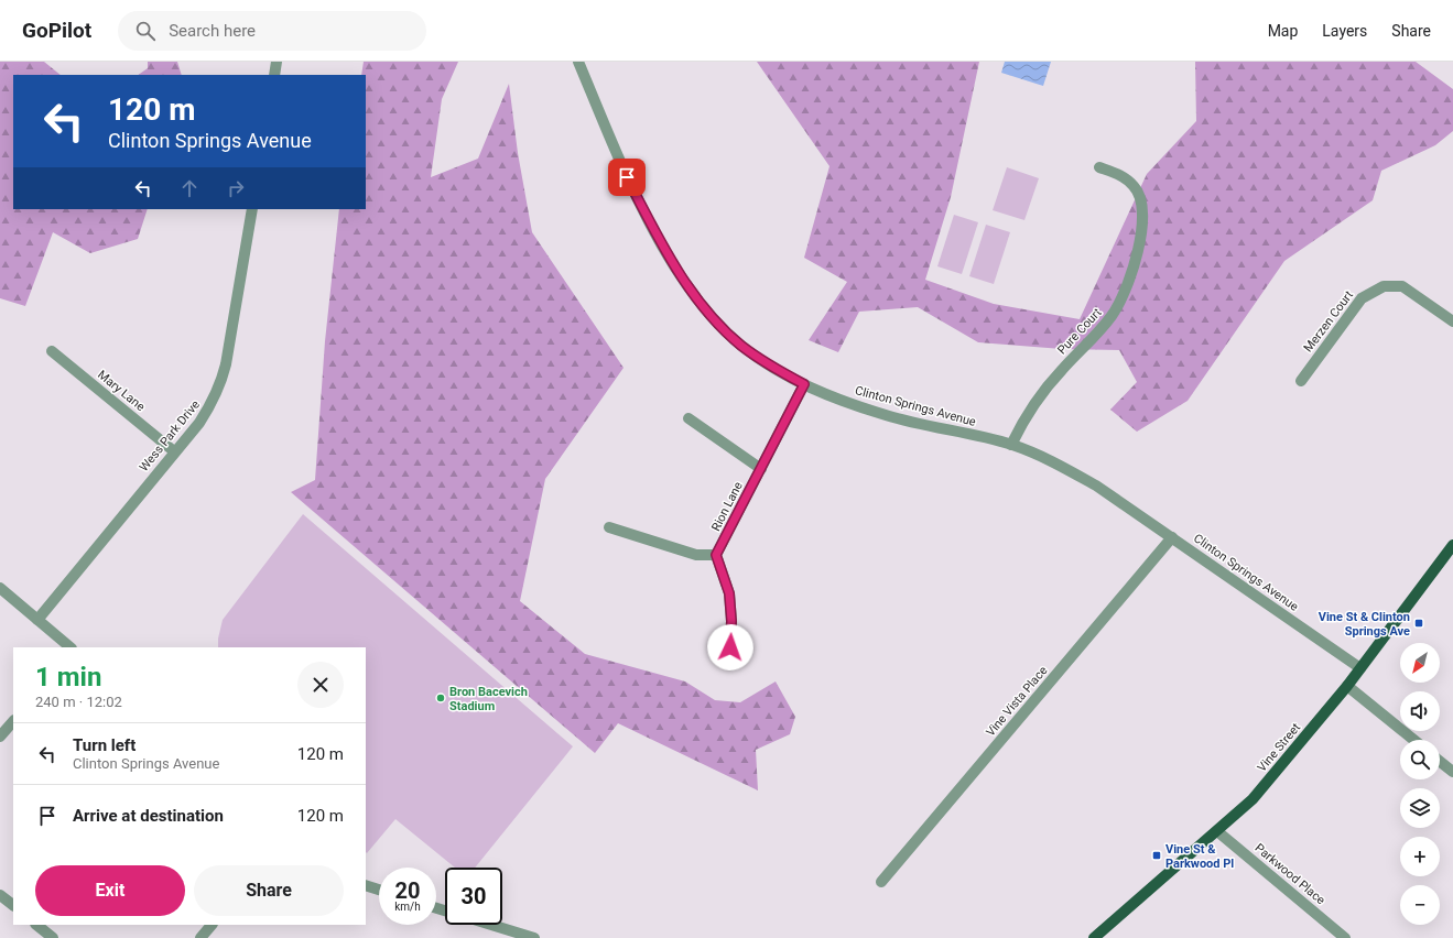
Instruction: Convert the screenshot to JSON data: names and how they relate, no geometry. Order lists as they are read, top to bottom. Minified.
{"streets":{"main road":["Vine Street"],"street":["Merzen Court","Pure Court","Mary Lane","Clinton Springs Avenue","Wess Park Drive","Rion Lane","Vine Vista Place","Parkwood Place"]},"crossings":[["Pure Court","Clinton Springs Avenue"],["Mary Lane","Wess Park Drive"],["Clinton Springs Avenue","Rion Lane"],["Clinton Springs Avenue","Vine Vista Place"],["Clinton Springs Avenue","Vine Street"],["Vine Street","Parkwood Place"]],"places":{"transit":["Vine St & Clinton Springs Ave","Vine St & Parkwood Pl"],"other":["Bron Bacevich Stadium"]},"north":"bottom left","page":{"header":"GoPilot","search":"Search here","nav":["Map","Layers","Share"],"turn":["120 m","Clinton Springs Avenue"],"map_buttons":["+","−"],"heading":["1 min","240 m · 12:02"],"list":[{"name":"Turn left","note":"Clinton Springs Avenue","value":"120 m"},{"name":"Arrive at destination","value":"120 m"}],"buttons":["Exit","Share"],"speed":"20 km/h","limit":"30"}}
